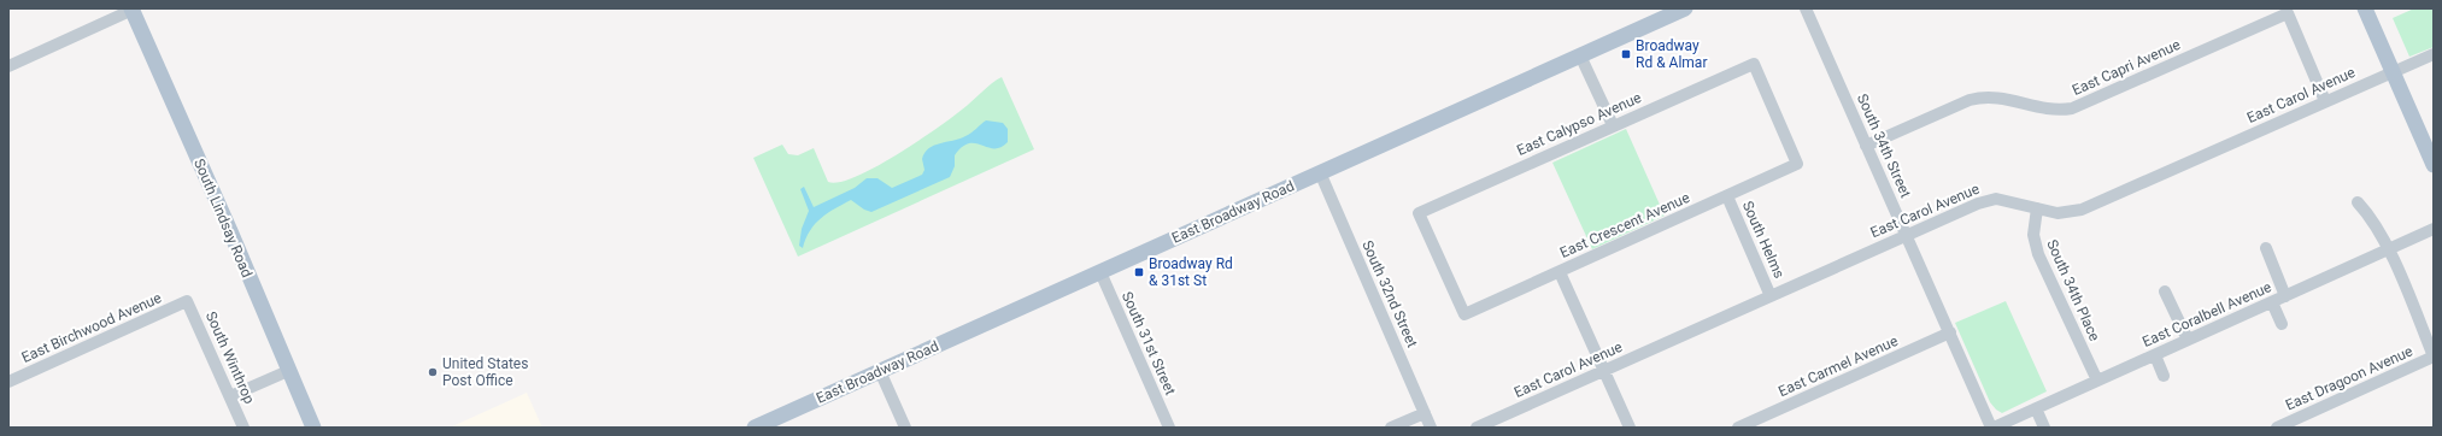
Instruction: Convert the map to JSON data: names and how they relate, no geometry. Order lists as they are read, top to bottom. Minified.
{"streets":{"main road":["East Broadway Road","South Lindsay Road"],"street":["East Capri Avenue","East Carol Avenue","East Calypso Avenue","South 34th Street","East Crescent Avenue","South Helms","South 34th Place","South 32nd Street","East Coralbell Avenue","East Birchwood Avenue","South 31st Street","South Winthrop","East Carmel Avenue","East Dragoon Avenue"]},"crossings":[["East Capri Avenue","East Carol Avenue"],["East Capri Avenue","South 34th Street"],["East Carol Avenue","South 34th Street"],["East Carol Avenue","South Helms"],["East Carol Avenue","South 34th Place"],["East Calypso Avenue","East Crescent Avenue"],["South 34th Street","East Coralbell Avenue"],["South 34th Street","East Carmel Avenue"],["East Broadway Road","South 32nd Street"],["East Broadway Road","South 31st Street"],["East Crescent Avenue","South Helms"],["South 34th Place","East Coralbell Avenue"],["East Birchwood Avenue","South Winthrop"]],"places":{"transit":["Broadway Rd & Almar","Broadway Rd & 31st St"],"other":["United States Post Office"]}}
